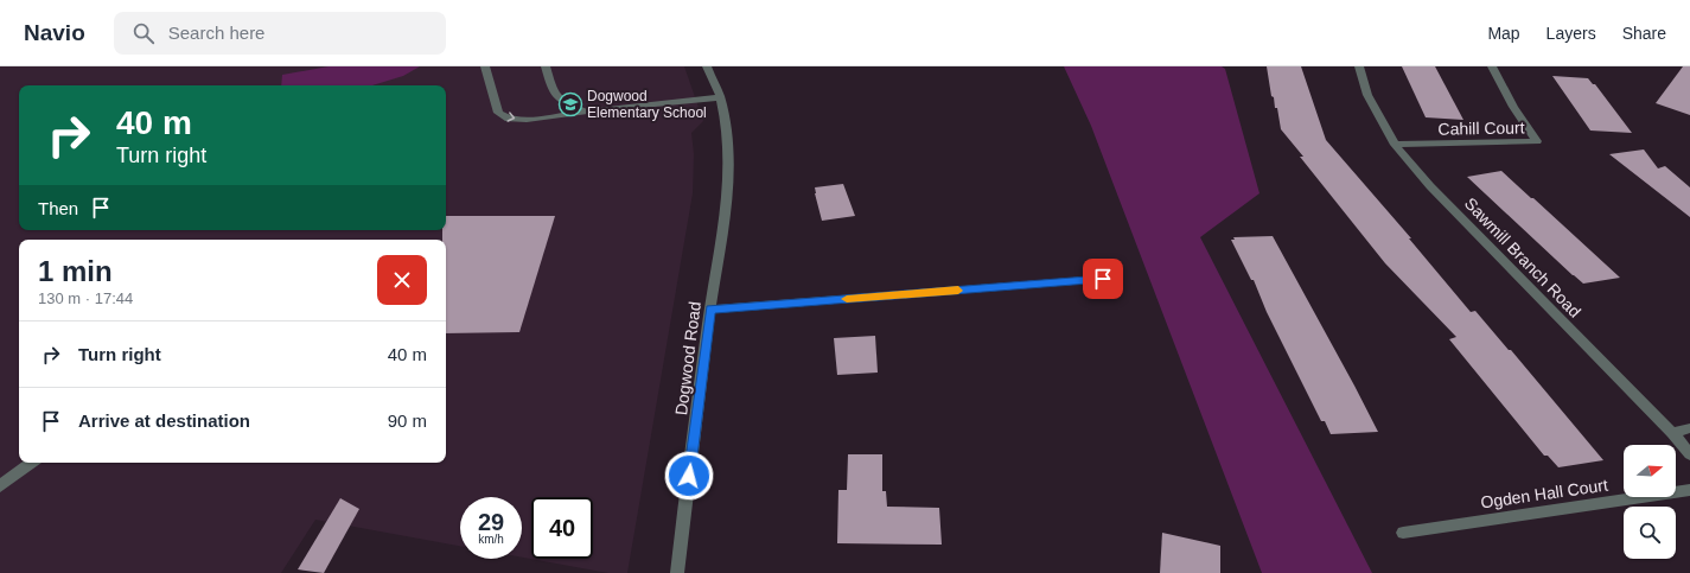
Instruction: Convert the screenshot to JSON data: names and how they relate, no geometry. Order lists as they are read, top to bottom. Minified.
{"streets":{"street":["Cahill Court","Sawmill Branch Road","Dogwood Road","Ogden Hall Court"]},"crossings":[["Cahill Court","Sawmill Branch Road"]],"places":{"school or university":["Dogwood Elementary School"]},"north":"right","page":{"header":"Navio","search":"Search here","nav":["Map","Layers","Share"],"turn":["40 m","Turn right"],"then":"Then","heading":["1 min","130 m · 17:44"],"list":[{"name":"Turn right","value":"40 m"},{"name":"Arrive at destination","value":"90 m"}],"speed":"29 km/h","limit":"40"}}
